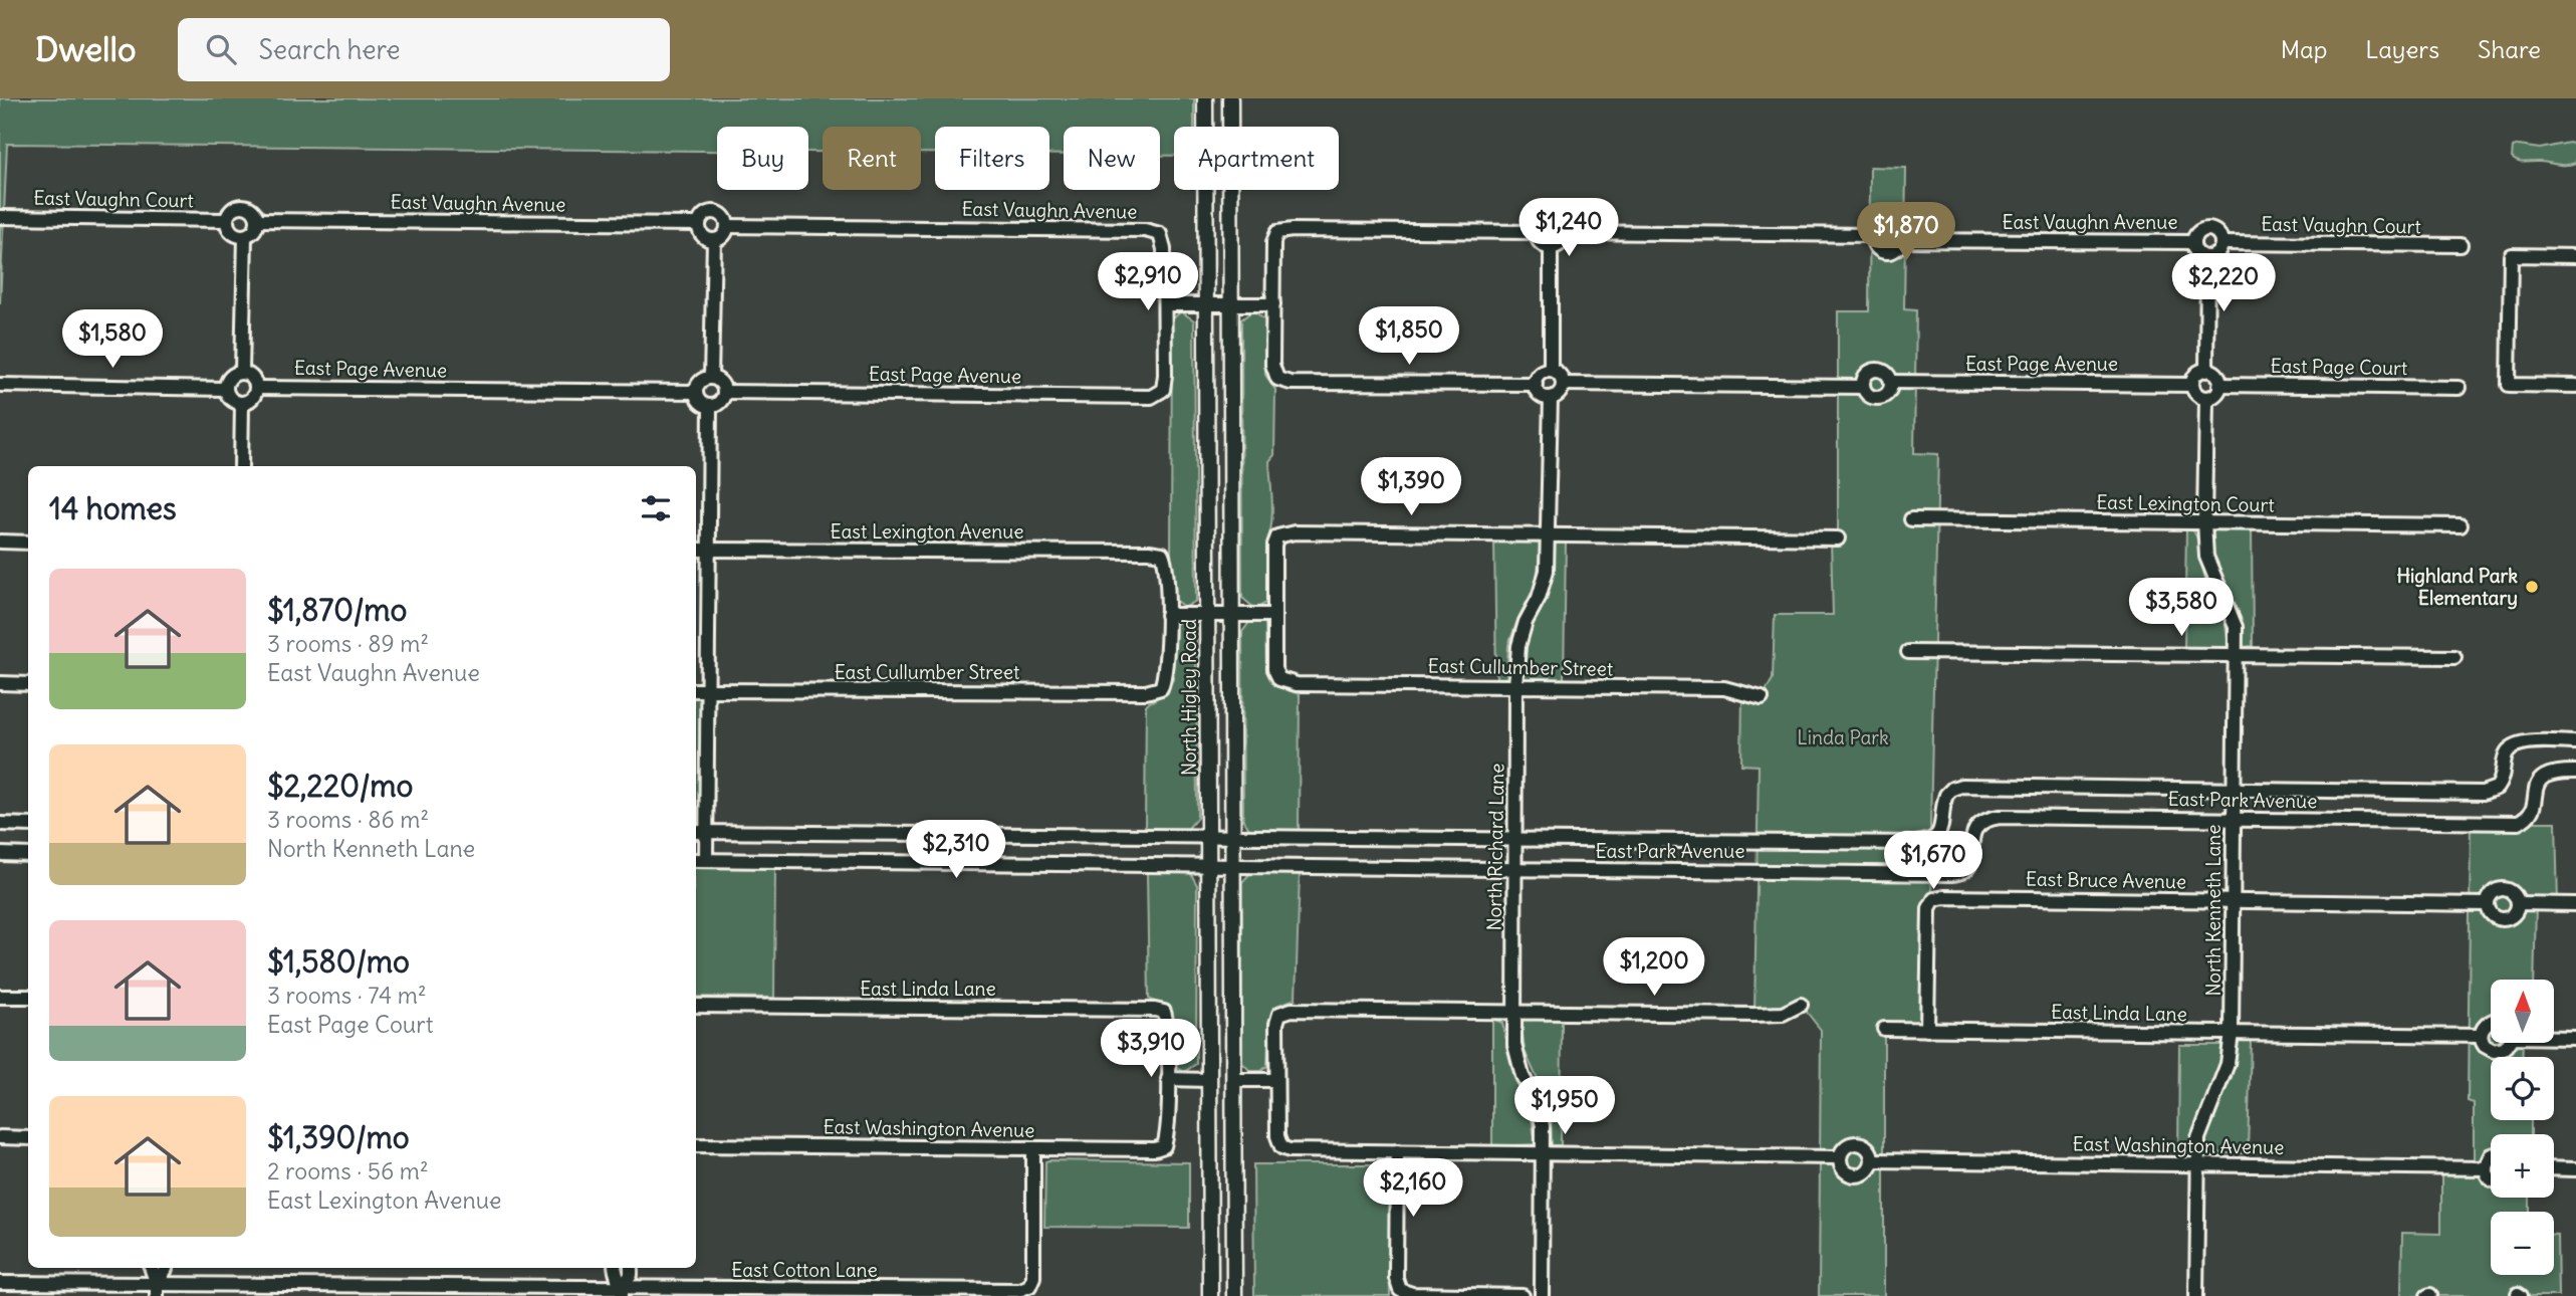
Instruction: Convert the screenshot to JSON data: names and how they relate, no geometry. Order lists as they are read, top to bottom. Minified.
{"streets":{"main road":["North Higley Road"],"street":["East Vaughn Court","East Vaughn Avenue","East Page Avenue","East Page Court","East Lexington Court","East Lexington Avenue","East Cullumber Street","East Park Avenue","North Richard Lane","East Bruce Avenue","North Kenneth Lane","East Linda Lane","East Washington Avenue","East Cotton Lane"]},"crossings":[["East Vaughn Court","East Vaughn Avenue"],["East Vaughn Avenue","East Page Avenue"],["East Page Avenue","East Page Court"],["East Page Avenue","North Kenneth Lane"],["East Page Court","North Kenneth Lane"],["East Lexington Court","North Kenneth Lane"],["East Lexington Avenue","East Cullumber Street"],["East Cullumber Street","North Richard Lane"],["North Higley Road","East Park Avenue"],["East Park Avenue","North Richard Lane"],["East Park Avenue","North Kenneth Lane"],["North Richard Lane","East Washington Avenue"],["East Bruce Avenue","North Kenneth Lane"],["East Bruce Avenue","East Linda Lane"],["North Kenneth Lane","East Linda Lane"],["North Kenneth Lane","East Washington Avenue"],["East Linda Lane","East Washington Avenue"],["East Washington Avenue","East Cotton Lane"]],"parks":["Linda Park"],"places":["Highland Park Elementary"],"north":"top","page":{"header":"Dwello","search":"Search here","nav":["Map","Layers","Share"],"chip":["Buy","Rent","Filters","New","Apartment"],"price":["$1,240","$1,870","$2,910","$2,220","$1,850","$1,580","$1,390","$3,580","$2,310","$1,670","$1,200","$3,910","$1,950","$2,160"],"heading":"14 homes","list":[{"name":"$1,870/mo","note":"3 rooms · 89 m² · East Vaughn Avenue"},{"name":"$2,220/mo","note":"3 rooms · 86 m² · North Kenneth Lane"},{"name":"$1,580/mo","note":"3 rooms · 74 m² · East Page Court"},{"name":"$1,390/mo","note":"2 rooms · 56 m² · East Lexington Avenue"}],"map_buttons":["+","−"]}}
